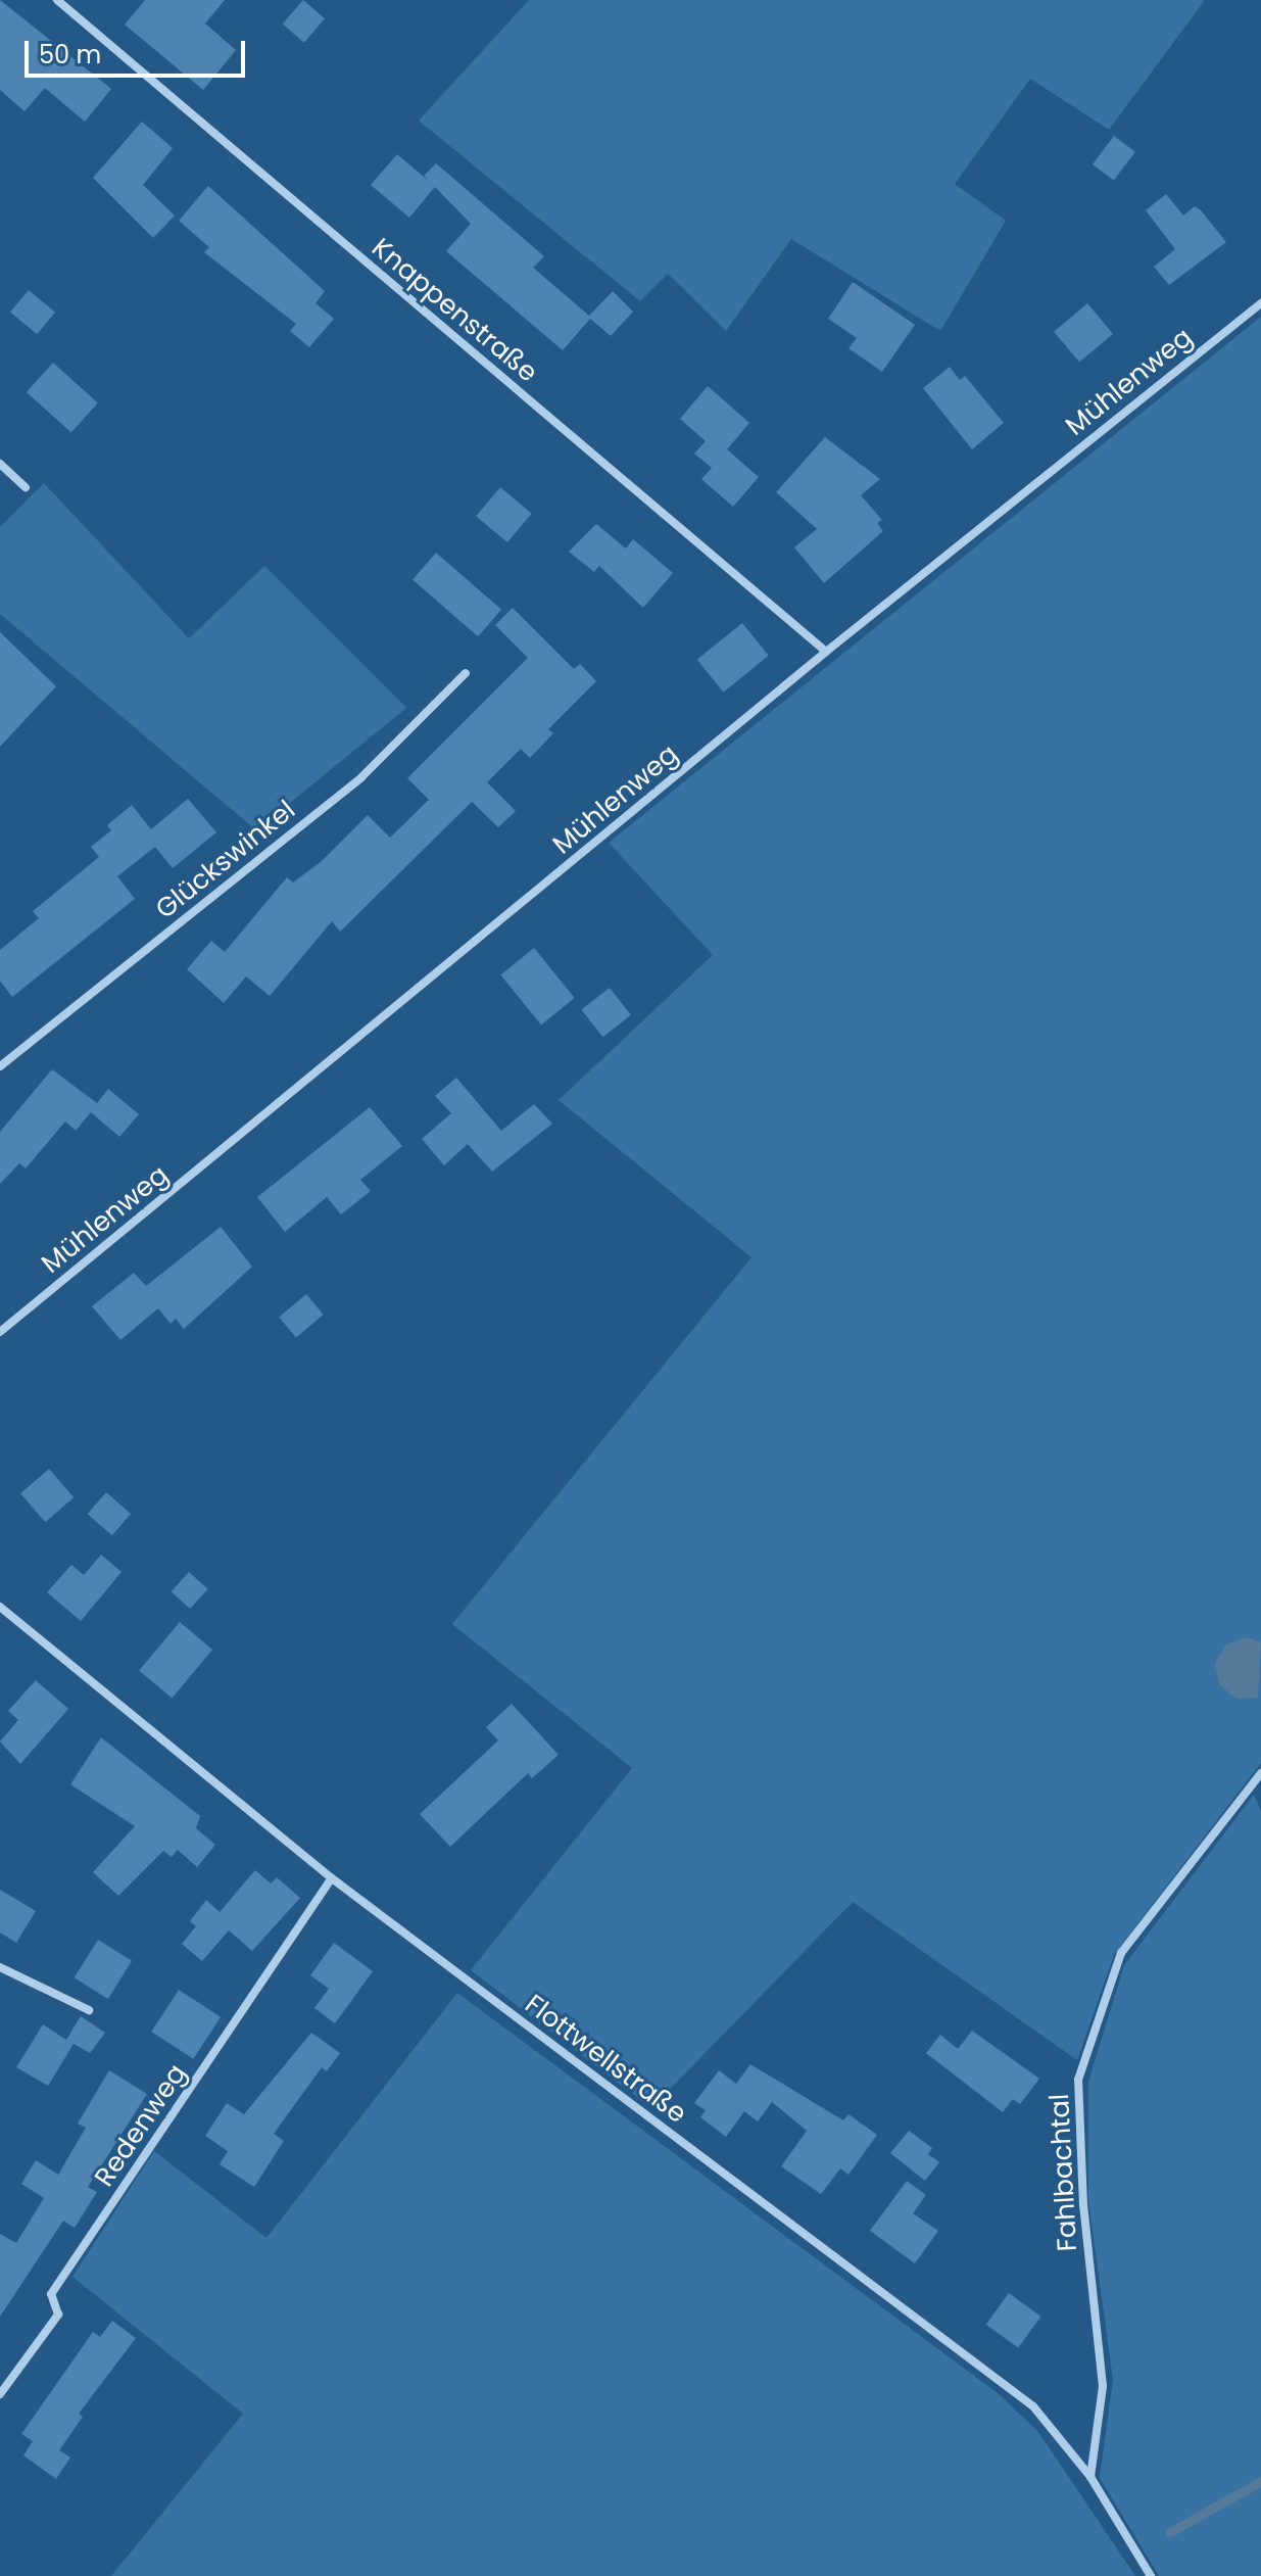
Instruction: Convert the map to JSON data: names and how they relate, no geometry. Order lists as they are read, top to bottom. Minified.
{"streets":{"street":["Knappenstraße","Mühlenweg","Glückswinkel","Flottwellstraße","Redenweg","Fahlbachtal"]},"crossings":[["Knappenstraße","Mühlenweg"],["Flottwellstraße","Redenweg"],["Flottwellstraße","Fahlbachtal"]],"scale_bar":"50 m"}
